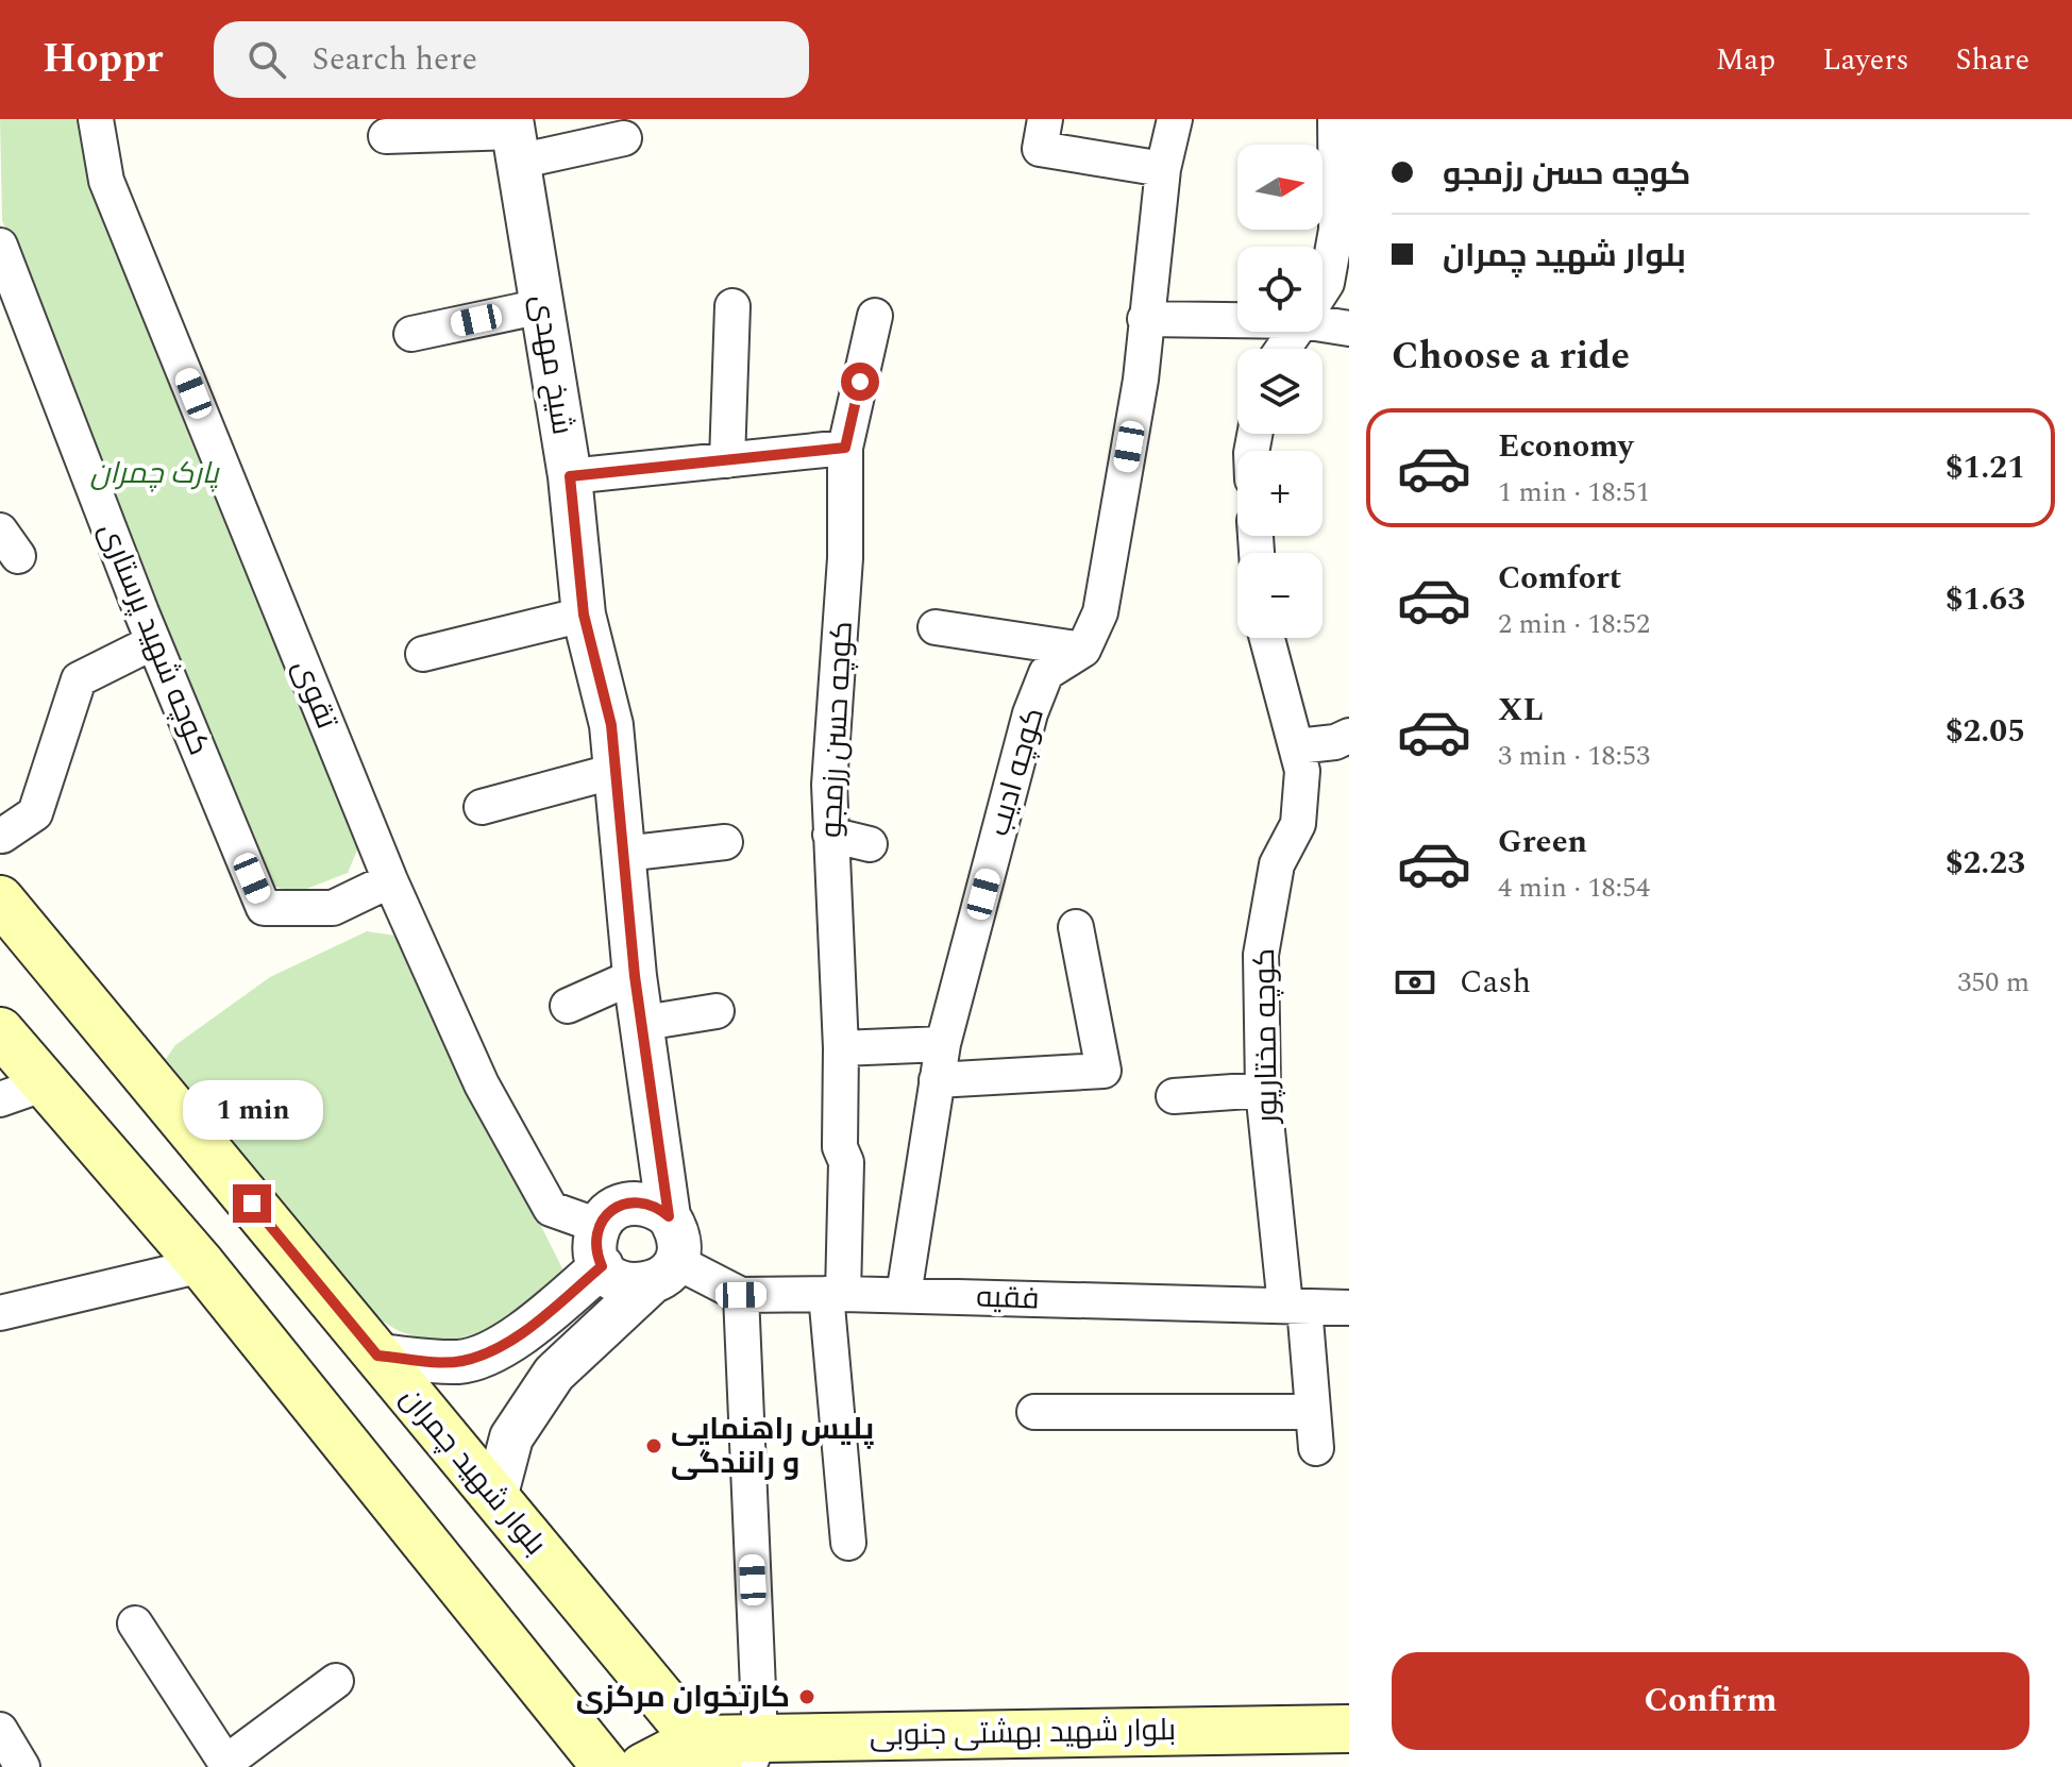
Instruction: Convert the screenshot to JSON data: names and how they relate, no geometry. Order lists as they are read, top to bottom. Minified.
{"streets":{"main road":["بلوار شهید چمران","بلوار شهید بهشتی جنوبی"],"street":["شیخ مهدی","کوچه شهید پرستاری","تقوی","کوچه حسن رزمجو","کوچه ادیب","کوچه مختارپور","فقیه"]},"crossings":[["شیخ مهدی","تقوی"],["شیخ مهدی","فقیه"],["کوچه شهید پرستاری","تقوی"],["تقوی","فقیه"],["کوچه حسن رزمجو","فقیه"],["کوچه ادیب","فقیه"],["کوچه مختارپور","فقیه"],["بلوار شهید چمران","بلوار شهید بهشتی جنوبی"]],"parks":["پارک چمران"],"places":["پلیس راهنمایی و رانندگی","کارتخوان مرکزی"],"north":"right","page":{"header":"Hoppr","search":"Search here","nav":["Map","Layers","Share"],"banner":["کوچه حسن رزمجو","بلوار شهید چمران"],"map_buttons":["+","−"],"heading":"Choose a ride","list":[{"name":"Economy","note":"1 min · 18:51","value":"$1.21"},{"name":"Comfort","note":"2 min · 18:52","value":"$1.63"},{"name":"XL","note":"3 min · 18:53","value":"$2.05"},{"name":"Green","note":"4 min · 18:54","value":"$2.23"}],"pay":["Cash","350 m"],"bubble":"1 min","buttons":"Confirm"}}
